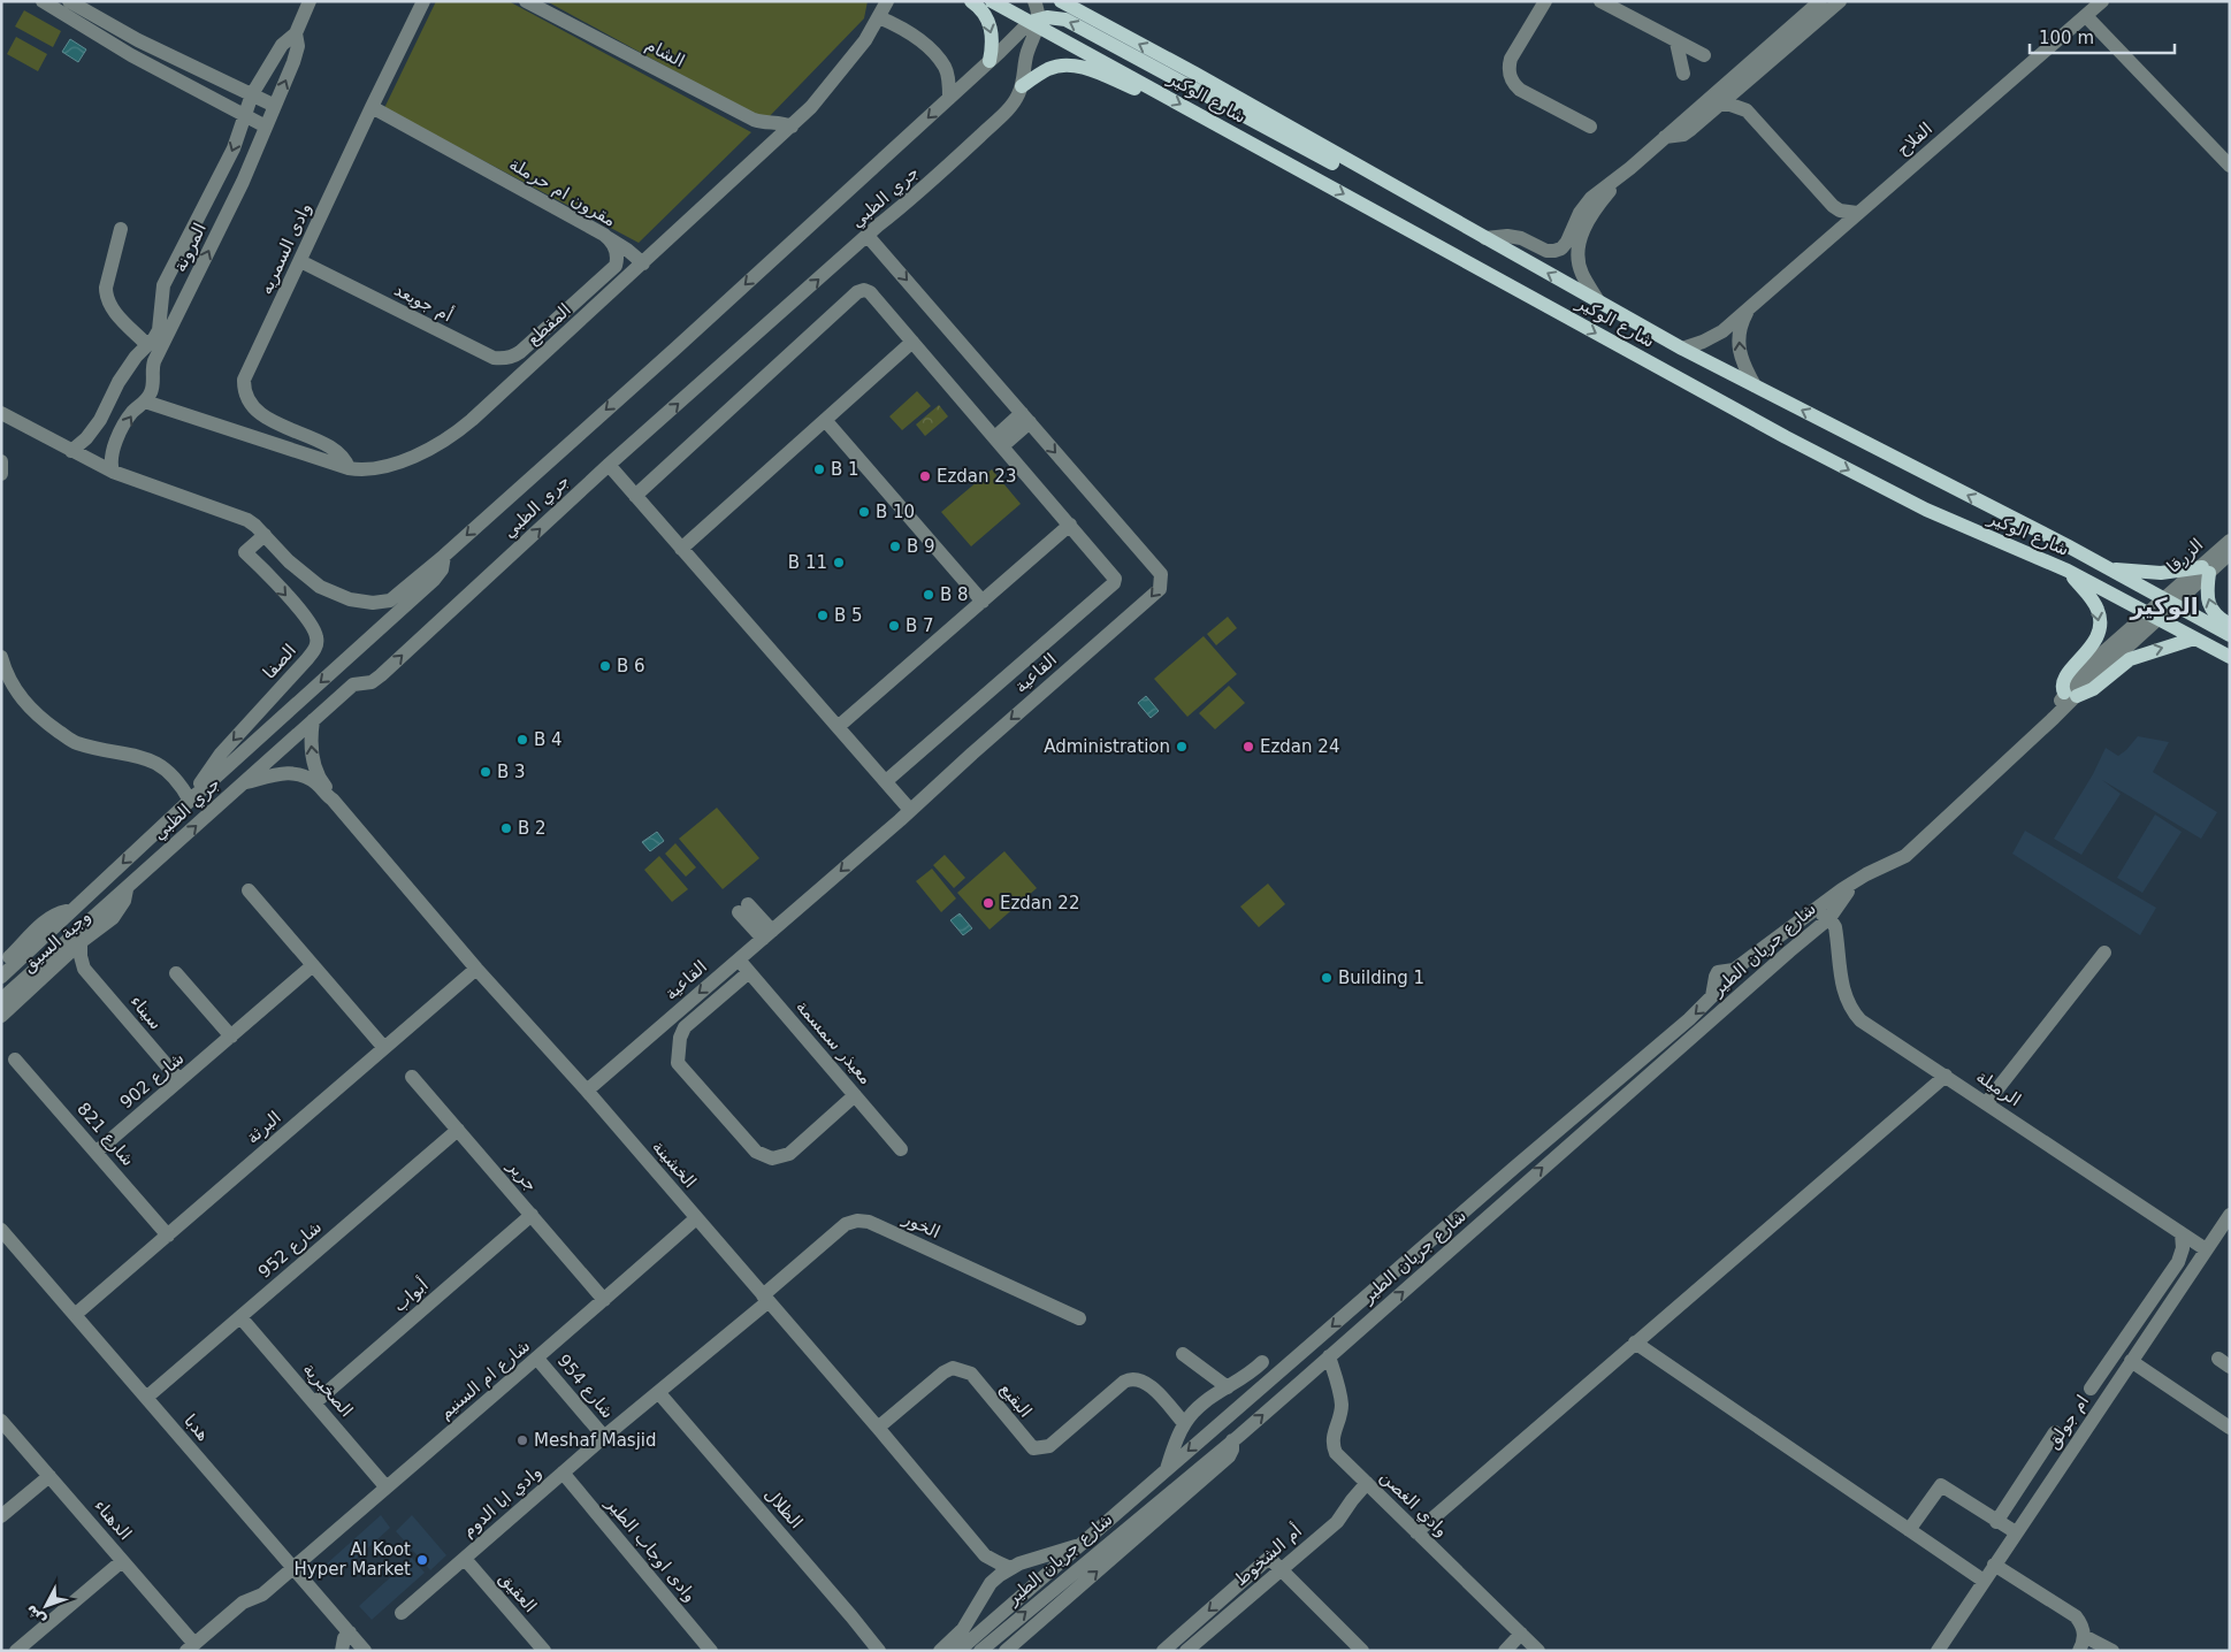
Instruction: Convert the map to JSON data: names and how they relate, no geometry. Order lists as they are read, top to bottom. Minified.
{"streets":{"main road":["شارع الوكير"],"street":["الشام","الفلاح","مقرون ام حرملة","جري الظبي","المرونة","وادى السمريه","أم جويعد","المقطع","الزرقا","الصفا","القاعية","وجبة السيق","شارع جريان الطير","سيناء","معيذر سمسمة","شارع 902","الرميلة","البرثة","شارع 821","الخشينة","جرير","الخور","شارع 952","أبواب","شارع ام السنيم","شارع 954","الصخبرية","البقيع","ام جولق","هدبا","وادي ابا الدوم","وادي الغصن","الظلال","الدهناء","وادى اوجاب الطير","أم الشخوط","العقيق"]},"crossings":[["الشام","المقطع"],["شارع الوكير","الفلاح"],["شارع الوكير","جري الظبي"],["شارع الوكير","الزرقا"],["شارع الوكير","شارع جريان الطير"],["مقرون ام حرملة","وادى السمريه"],["مقرون ام حرملة","أم جويعد"],["جري الظبي","الصفا"],["جري الظبي","القاعية"],["جري الظبي","وجبة السيق"],["المرونة","المقطع"],["وادى السمريه","أم جويعد"],["وادى السمريه","المقطع"],["الزرقا","شارع جريان الطير"],["القاعية","معيذر سمسمة"],["القاعية","الخشينة"],["شارع جريان الطير","الرميلة"],["شارع جريان الطير","الخشينة"],["شارع جريان الطير","وادي الغصن"],["سيناء","شارع 902"],["شارع 902","شارع 821"],["الرميلة","ام جولق"],["البرثة","شارع 821"],["البرثة","الخشينة"],["البرثة","هدبا"],["الخشينة","الخور"],["الخشينة","شارع ام السنيم"],["الخشينة","البقيع"],["جرير","شارع 952"],["جرير","أبواب"],["جرير","شارع ام السنيم"],["الخور","وادي ابا الدوم"],["شارع 952","الصخبرية"],["شارع 952","هدبا"],["أبواب","الصخبرية"],["شارع ام السنيم","شارع 954"],["شارع ام السنيم","الصخبرية"],["شارع ام السنيم","هدبا"],["شارع ام السنيم","الدهناء"],["شارع 954","وادي ابا الدوم"],["وادي ابا الدوم","الظلال"],["وادي ابا الدوم","وادى اوجاب الطير"],["وادي ابا الدوم","العقيق"],["وادي الغصن","أم الشخوط"]],"districts":["الوكير"],"places":["B 1","Ezdan 23","B 10","B 9","B 11","B 8","B 5","B 7","B 6","B 4","Administration","Ezdan 24","B 3","B 2","Ezdan 22","Building 1","Meshaf Masjid","Al Koot Hyper Market"],"scale_bar":"100 m","north":"bottom left"}
